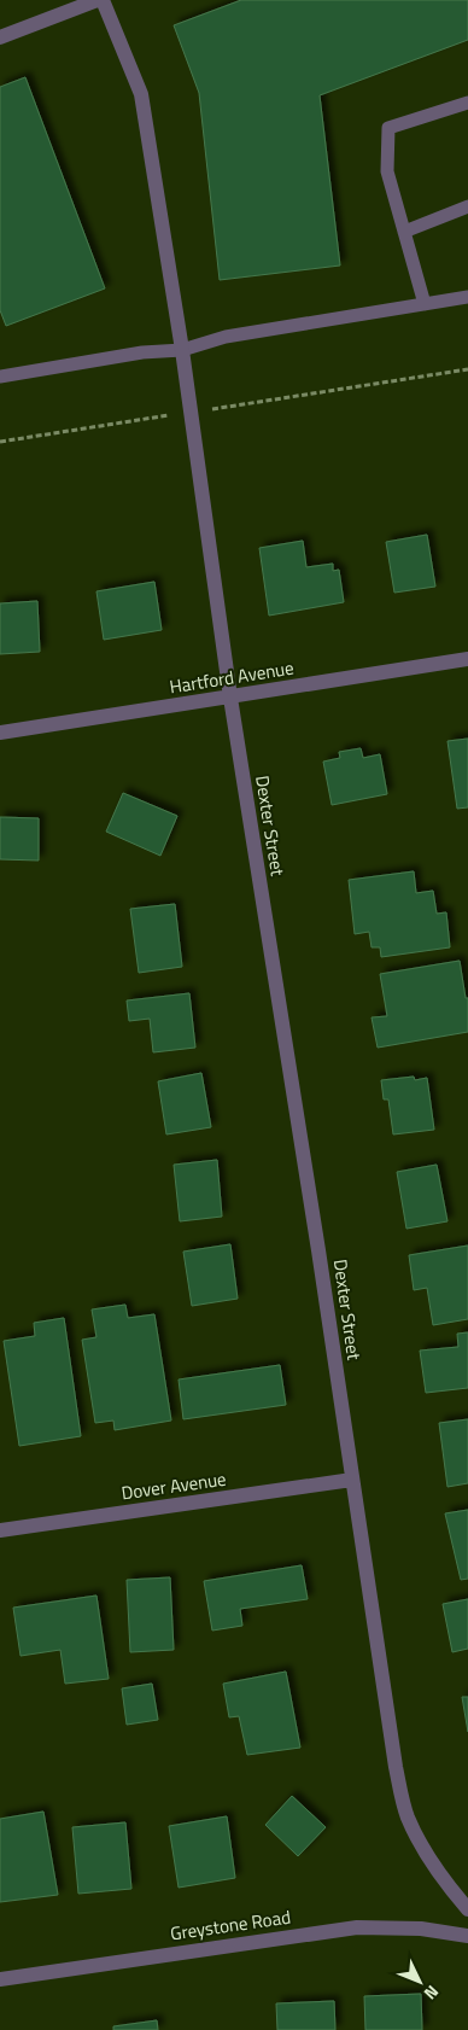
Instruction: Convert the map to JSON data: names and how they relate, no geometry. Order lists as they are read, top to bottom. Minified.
{"streets":{"street":["Hartford Avenue","Dexter Street","Dover Avenue","Greystone Road"]},"crossings":[["Hartford Avenue","Dexter Street"],["Dexter Street","Dover Avenue"]],"north":"bottom right"}
